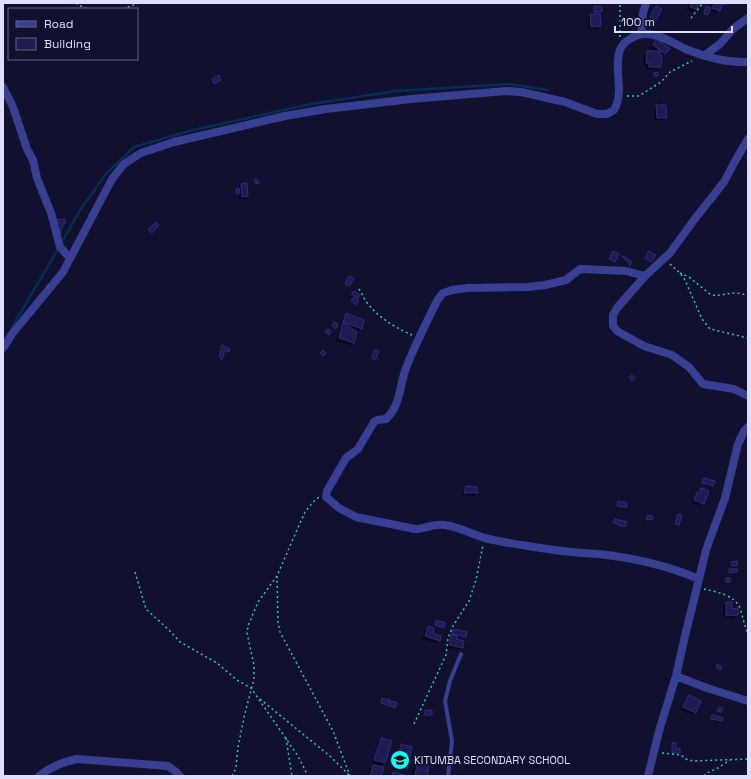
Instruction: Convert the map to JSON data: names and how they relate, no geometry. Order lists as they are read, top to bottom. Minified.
{"places":{"school or university":["KITUMBA SECONDARY SCHOOL"]},"legend":["Road","Building"],"scale_bar":"100 m"}
